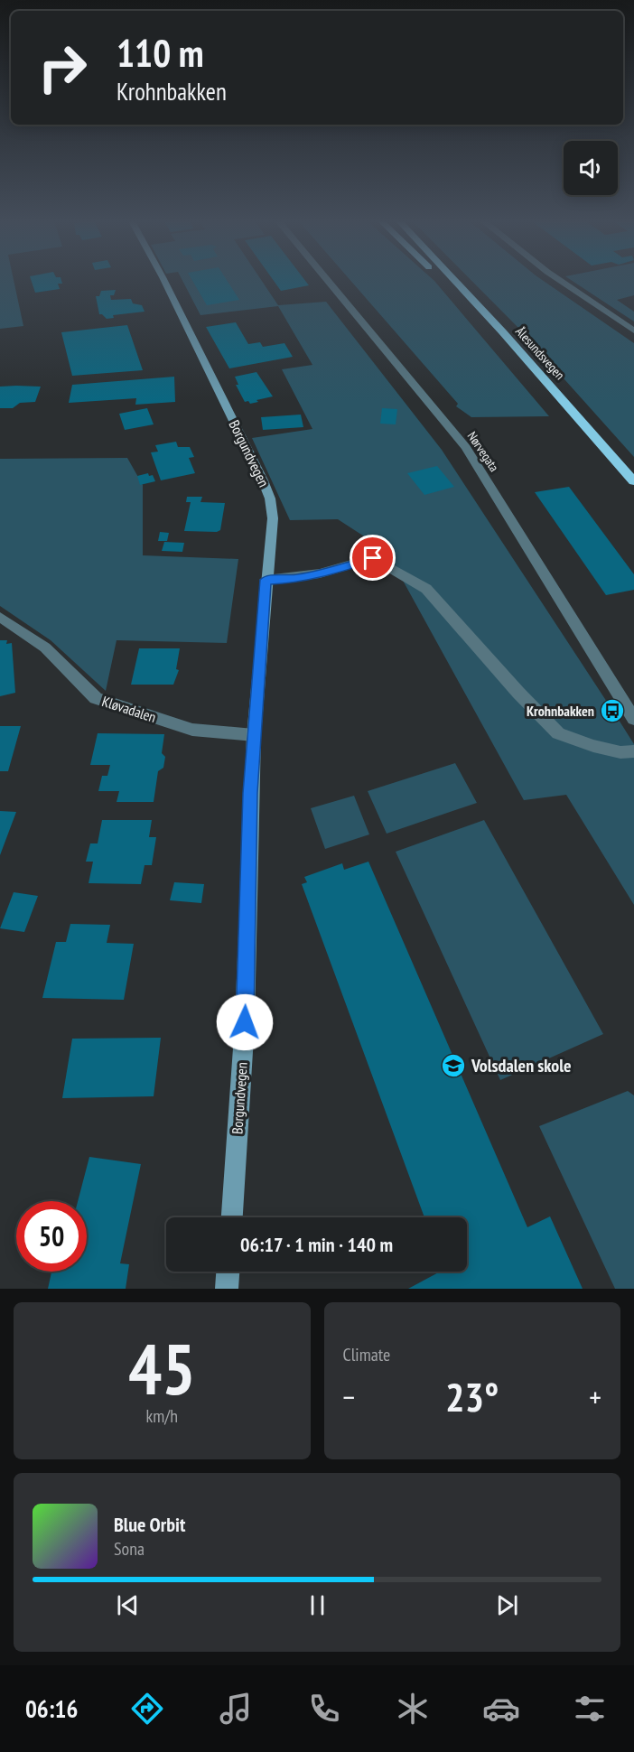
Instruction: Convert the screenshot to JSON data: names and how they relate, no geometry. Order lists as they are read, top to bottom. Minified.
{"streets":{"highway":["Ålesundsvegen"],"main road":["Borgundvegen"],"street":["Nørvegata","Kløvadalen"]},"crossings":[["Borgundvegen","Kløvadalen"]],"places":{"bus stop":["Krohnbakken"],"school or university":["Volsdalen skole"]},"page":{"turn":["110 m","Krohnbakken"],"limit":"50","trip":"06:17 · 1 min · 140 m","tile":[["45","km/h"],"Climate"],"heat":["−","23°","+"],"song":["Blue Orbit","Sona"],"tabs":"06:16"}}
